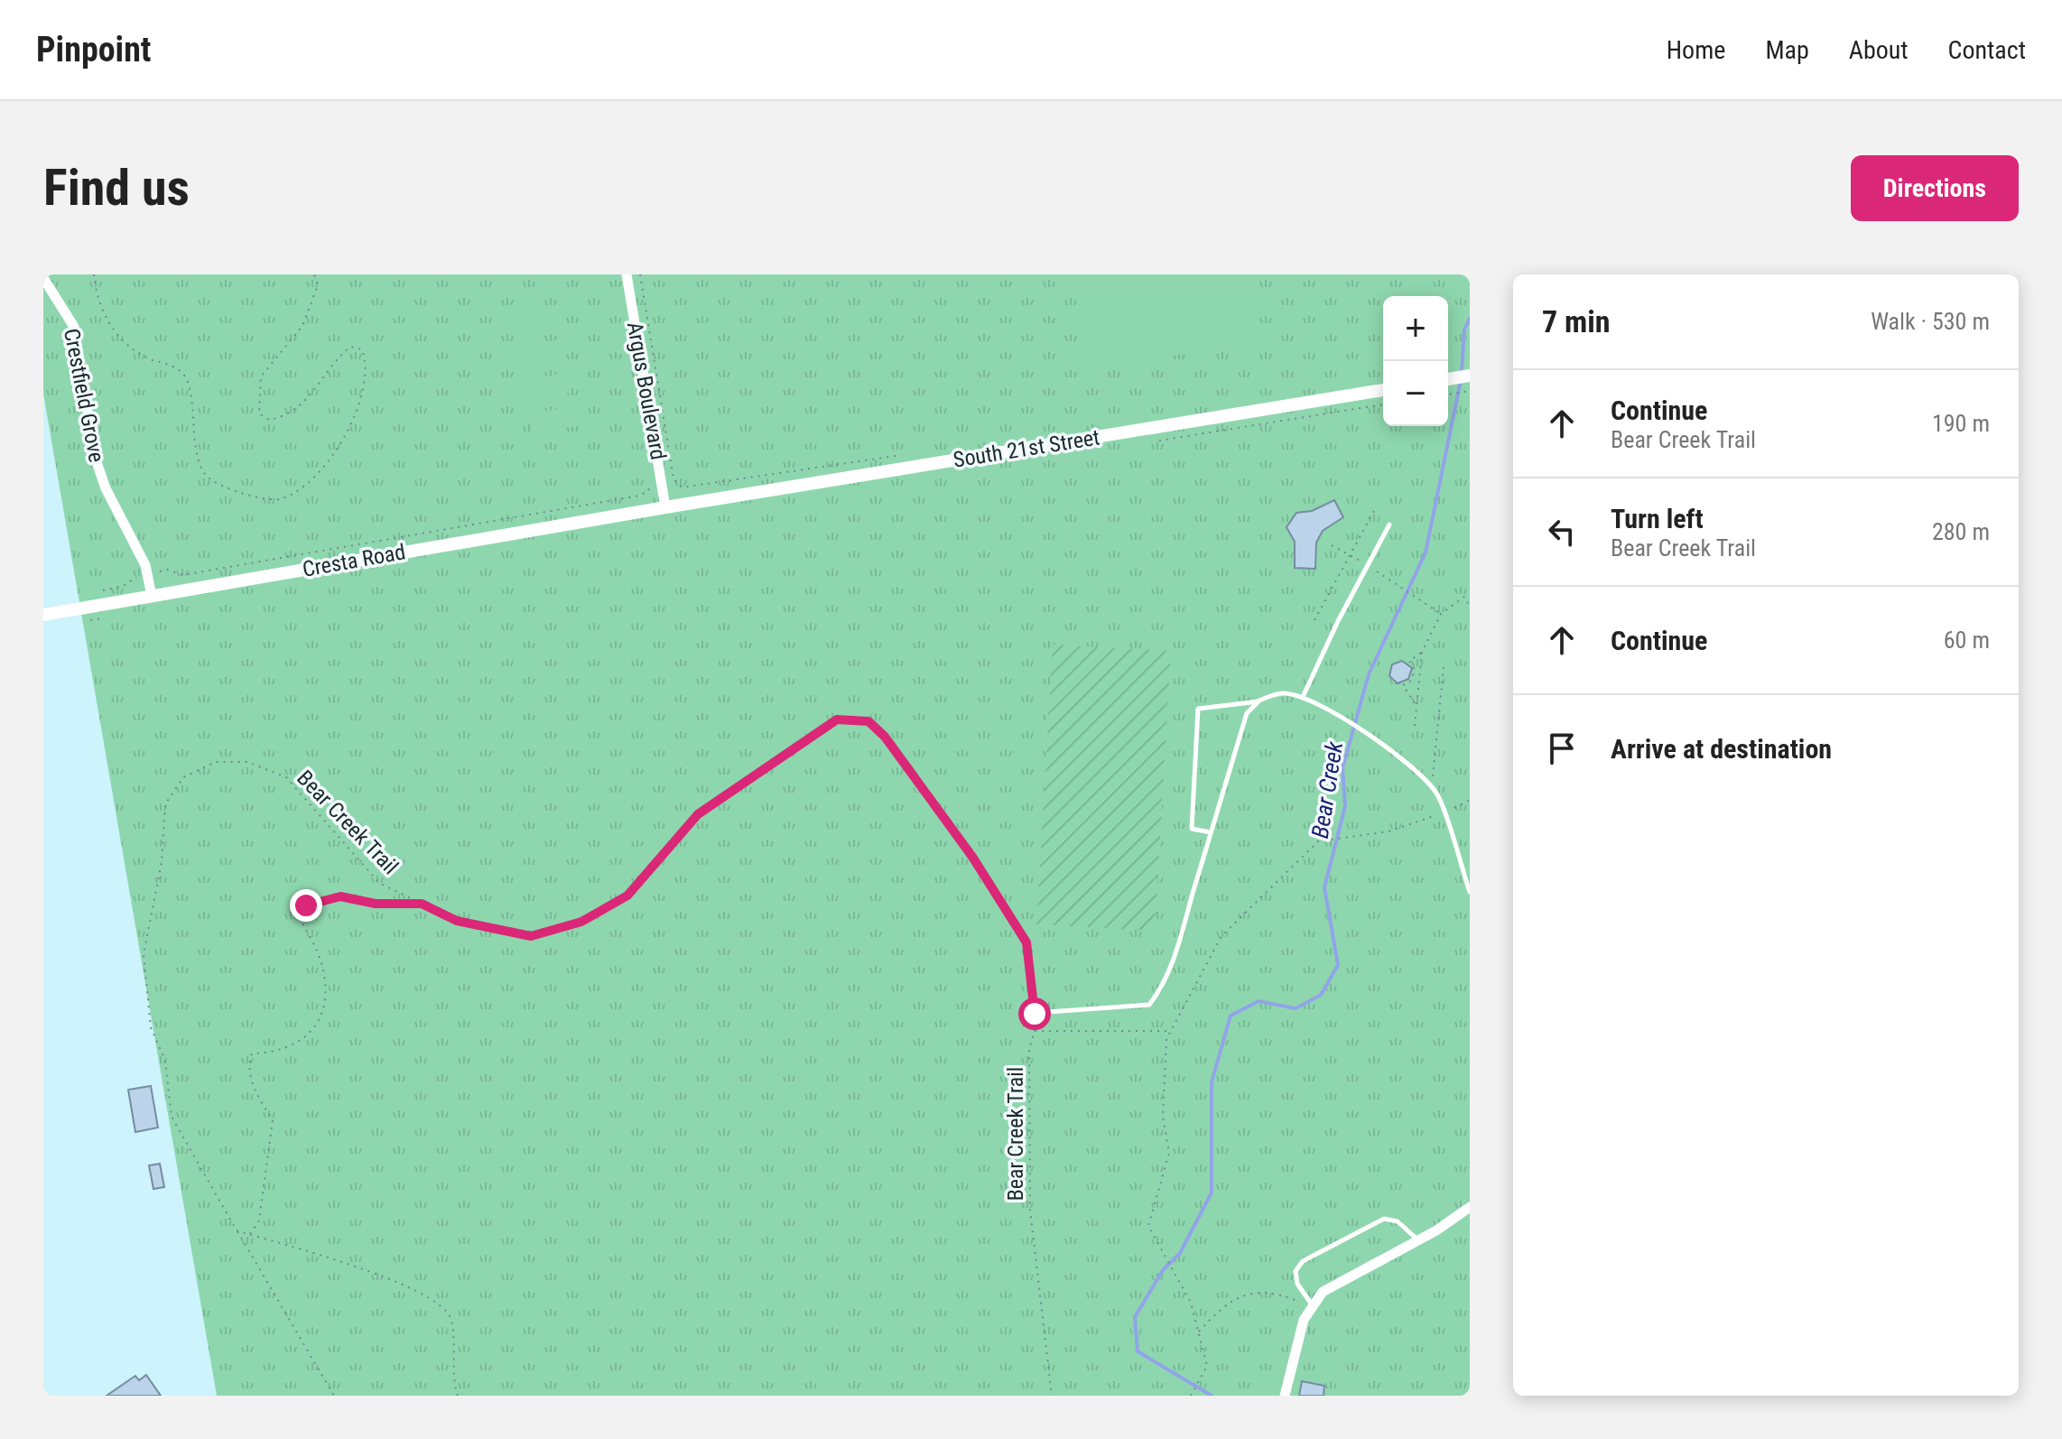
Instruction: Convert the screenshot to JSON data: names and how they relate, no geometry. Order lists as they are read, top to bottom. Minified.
{"streets":{"main road":["South 21st Street","Cresta Road"],"street":["Argus Boulevard","Crestfield Grove"],"path":["Bear Creek Trail"]},"crossings":[["Argus Boulevard","South 21st Street"],["Argus Boulevard","Cresta Road"],["Crestfield Grove","Cresta Road"],["South 21st Street","Cresta Road"]],"water":["Bear Creek"],"page":{"header":"Pinpoint","nav":["Home","Map","About","Contact"],"buttons":"Directions","title":"Find us","heading":["7 min","Walk · 530 m"],"map_buttons":["+","−"],"list":[["Continue","Bear Creek Trail","190 m"],["Turn left","Bear Creek Trail","280 m"],["Continue","60 m"],"Arrive at destination"]}}
